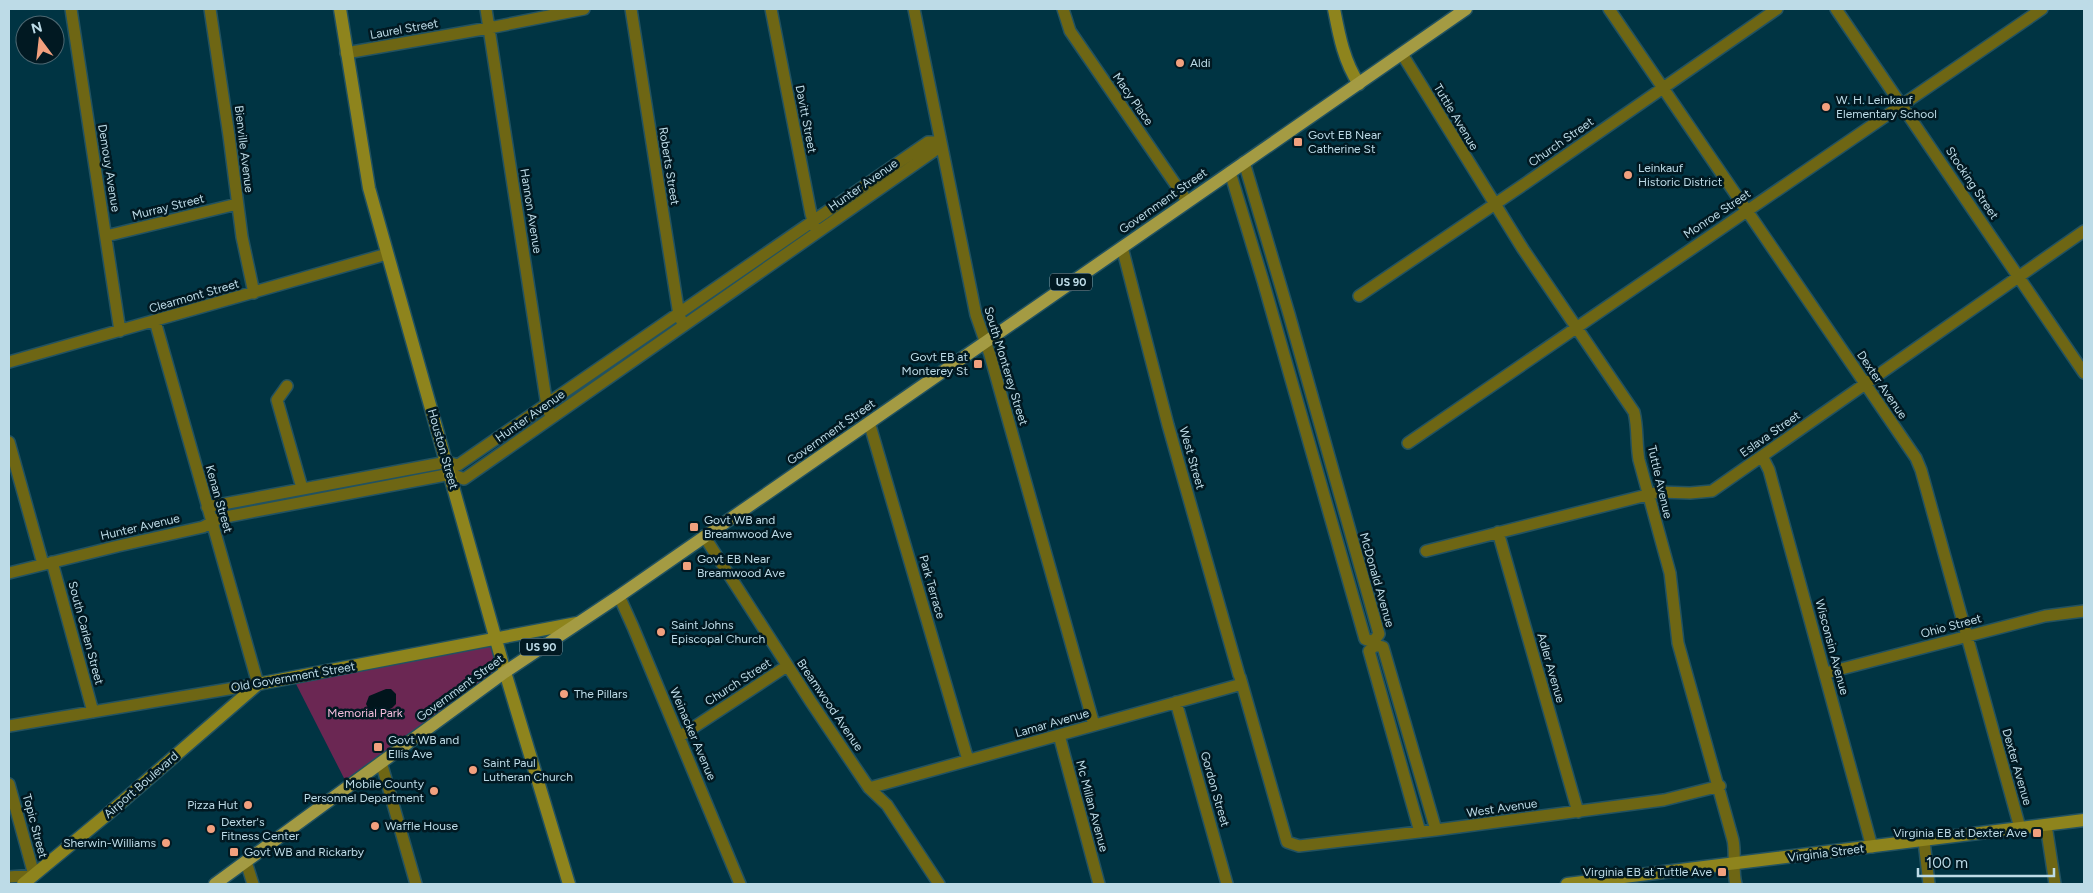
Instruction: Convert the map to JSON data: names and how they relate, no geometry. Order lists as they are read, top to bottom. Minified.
{"streets":{"main road":["Government Street","US 90"],"street":["Laurel Street","Macy Place","Tuttle Avenue","Davitt Street","Church Street","Bienville Avenue","Roberts Street","Demouy Avenue","Stocking Street","Hunter Avenue","Murray Street","Hannon Avenue","Monroe Street","Clearmont Street","South Monterey Street","Dexter Avenue","Eslava Street","Houston Street","West Street","Kenan Street","McDonald Avenue","Park Terrace","Ohio Street","South Carlen Street","Wisconsin Avenue","Adler Avenue","Old Government Street","Breamwood Avenue","Lamar Avenue","Weinacker Avenue","Airport Boulevard","Gordon Street","Mc Millan Avenue","West Avenue","Topic Street","Virginia Street"]},"crossings":[["Laurel Street","Hannon Avenue"],["Laurel Street","Houston Street"],["Macy Place","Government Street"],["Tuttle Avenue","Church Street"],["Tuttle Avenue","Government Street"],["Tuttle Avenue","Monroe Street"],["Tuttle Avenue","Eslava Street"],["Tuttle Avenue","West Avenue"],["Tuttle Avenue","Virginia Street"],["Davitt Street","Hunter Avenue"],["Church Street","Dexter Avenue"],["Church Street","Breamwood Avenue"],["Church Street","Weinacker Avenue"],["Bienville Avenue","Murray Street"],["Bienville Avenue","Clearmont Street"],["Roberts Street","Hunter Avenue"],["Demouy Avenue","Murray Street"],["Demouy Avenue","Clearmont Street"],["Stocking Street","Monroe Street"],["Stocking Street","Eslava Street"],["Hunter Avenue","Hannon Avenue"],["Hunter Avenue","South Monterey Street"],["Hunter Avenue","Houston Street"],["Hunter Avenue","Kenan Street"],["Hunter Avenue","South Carlen Street"],["Government Street","South Monterey Street"],["Government Street","Houston Street"],["Government Street","West Street"],["Government Street","McDonald Avenue"],["Government Street","Park Terrace"],["Government Street","Old Government Street"],["Government Street","Breamwood Avenue"],["Government Street","Weinacker Avenue"],["Monroe Street","Dexter Avenue"],["Clearmont Street","Houston Street"],["Clearmont Street","Kenan Street"],["South Monterey Street","Lamar Avenue"],["Dexter Avenue","Eslava Street"],["Dexter Avenue","Ohio Street"],["Dexter Avenue","Virginia Street"],["Eslava Street","Wisconsin Avenue"],["Eslava Street","Adler Avenue"],["Houston Street","Old Government Street"],["West Street","Lamar Avenue"],["West Street","West Avenue"],["Kenan Street","Old Government Street"],["Kenan Street","Airport Boulevard"],["McDonald Avenue","West Avenue"],["Park Terrace","Lamar Avenue"],["Ohio Street","Wisconsin Avenue"],["South Carlen Street","Old Government Street"],["Wisconsin Avenue","Virginia Street"],["Adler Avenue","West Avenue"],["Old Government Street","Airport Boulevard"],["Breamwood Avenue","Lamar Avenue"],["Lamar Avenue","Gordon Street"],["Lamar Avenue","Mc Millan Avenue"],["Airport Boulevard","Topic Street"]],"parks":["Memorial Park"],"places":{"other":["Aldi","W. H. Leinkauf Elementary School","Leinkauf Historic District","Saint Johns Episcopal Church","The Pillars","Saint Paul Lutheran Church","Mobile County Personnel Department","Pizza Hut","Waffle House","Dexter's Fitness Center","Sherwin-Williams"],"transit":["Govt EB Near Catherine St","Govt EB at Monterey St","Govt WB and Breamwood Ave","Govt EB Near Breamwood Ave","Govt WB and Ellis Ave","Virginia EB at Dexter Ave","Govt WB and Rickarby","Virginia EB at Tuttle Ave"]},"scale_bar":"100 m","north":"top"}
